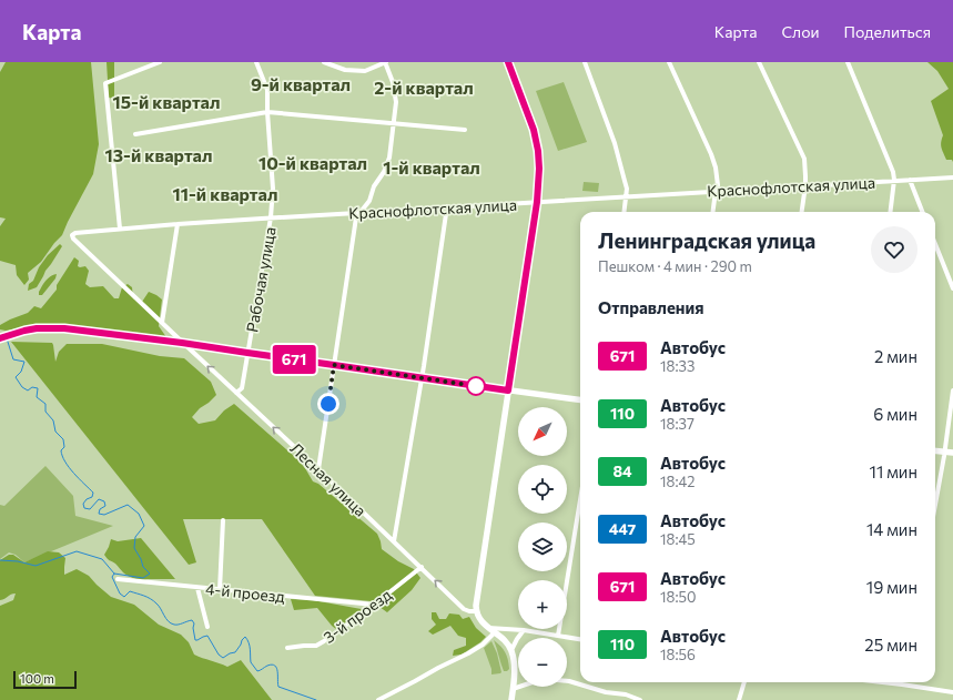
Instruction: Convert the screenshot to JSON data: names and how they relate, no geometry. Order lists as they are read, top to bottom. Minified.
{"streets":{"main road":["Лесная улица"],"street":["Краснофлотская улица","Рабочая улица","4-й проезд","3-й проезд"]},"crossings":[["Краснофлотская улица","Рабочая улица"],["Краснофлотская улица","Лесная улица"],["Рабочая улица","Лесная улица"],["Лесная улица","3-й проезд"],["4-й проезд","3-й проезд"]],"one_way":["Лесная улица"],"districts":["9-й квартал","2-й квартал","15-й квартал","13-й квартал","10-й квартал","1-й квартал","11-й квартал"],"lines":["bus line 671"],"scale_bar":"100 m","north":"bottom left","page":{"header":"Карта","nav":["Карта","Слои","Поделиться"],"on_map":"671","heading":[["Ленинградская улица","Пешком · 4 мин · 290 m"],"Отправления"],"list":[{"mark":"671","name":"Автобус","note":"18:33","value":"2 мин"},{"mark":"110","name":"Автобус","note":"18:37","value":"6 мин"},{"mark":"84","name":"Автобус","note":"18:42","value":"11 мин"},{"mark":"447","name":"Автобус","note":"18:45","value":"14 мин"},{"mark":"671","name":"Автобус","note":"18:50","value":"19 мин"},{"mark":"110","name":"Автобус","note":"18:56","value":"25 мин"}],"map_buttons":["+","−"],"scale":"100 m"}}
